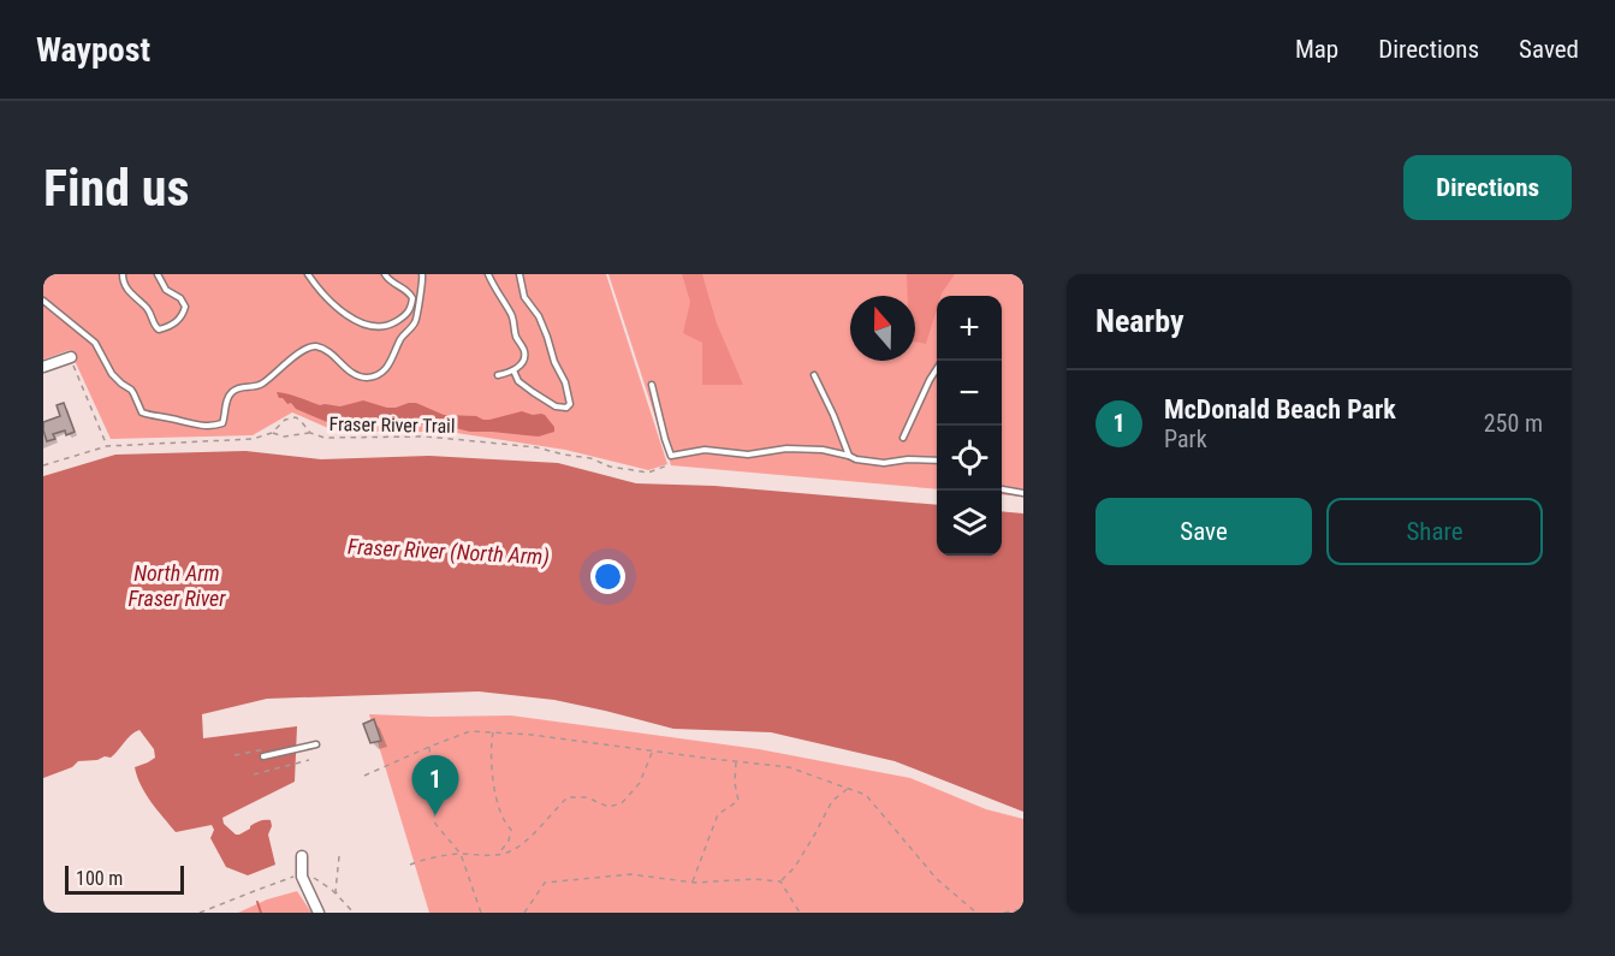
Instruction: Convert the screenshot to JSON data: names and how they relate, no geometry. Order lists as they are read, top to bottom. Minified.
{"streets":{"path":["Fraser River Trail"]},"water":["Fraser River (North Arm)","North Arm Fraser River"],"scale_bar":"100 m","north":"top","page":{"header":"Waypost","nav":["Map","Directions","Saved"],"buttons":["Directions",["Save","Share"]],"title":"Find us","heading":"Nearby","map_buttons":["+","−"],"list":[{"mark":"1","name":"McDonald Beach Park","note":"Park","value":"250 m"}],"pins":"1","scale":"100 m"}}
